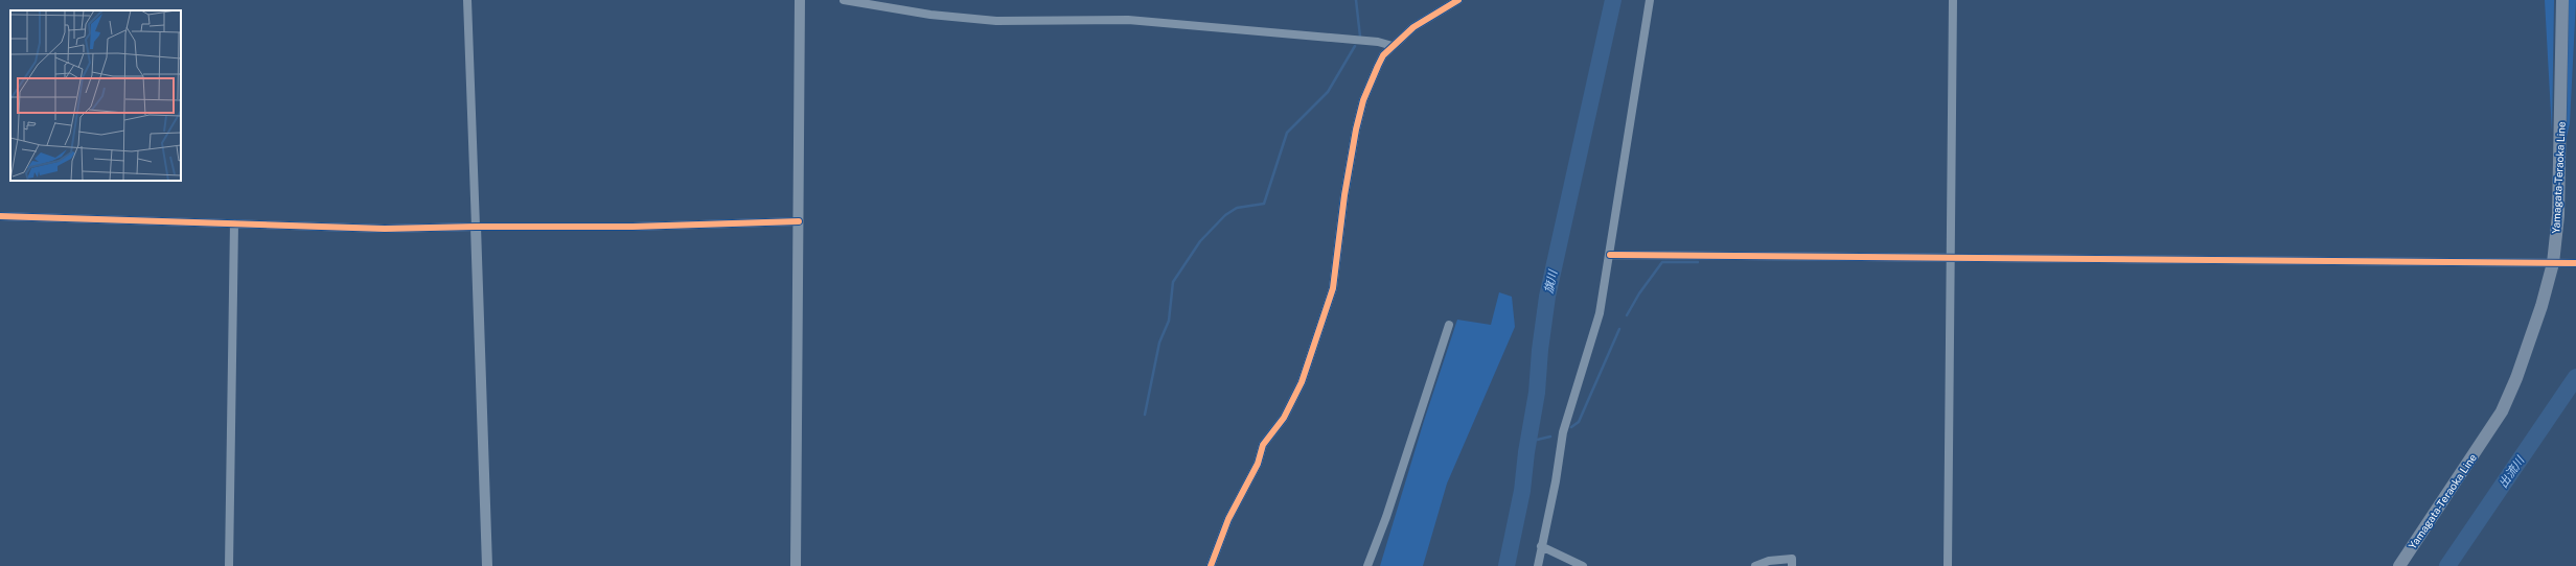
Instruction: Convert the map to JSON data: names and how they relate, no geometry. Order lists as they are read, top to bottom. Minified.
{"streets":{"main road":["Yamagata-Teraoka Line"]},"water":["旗川","出流川"]}
